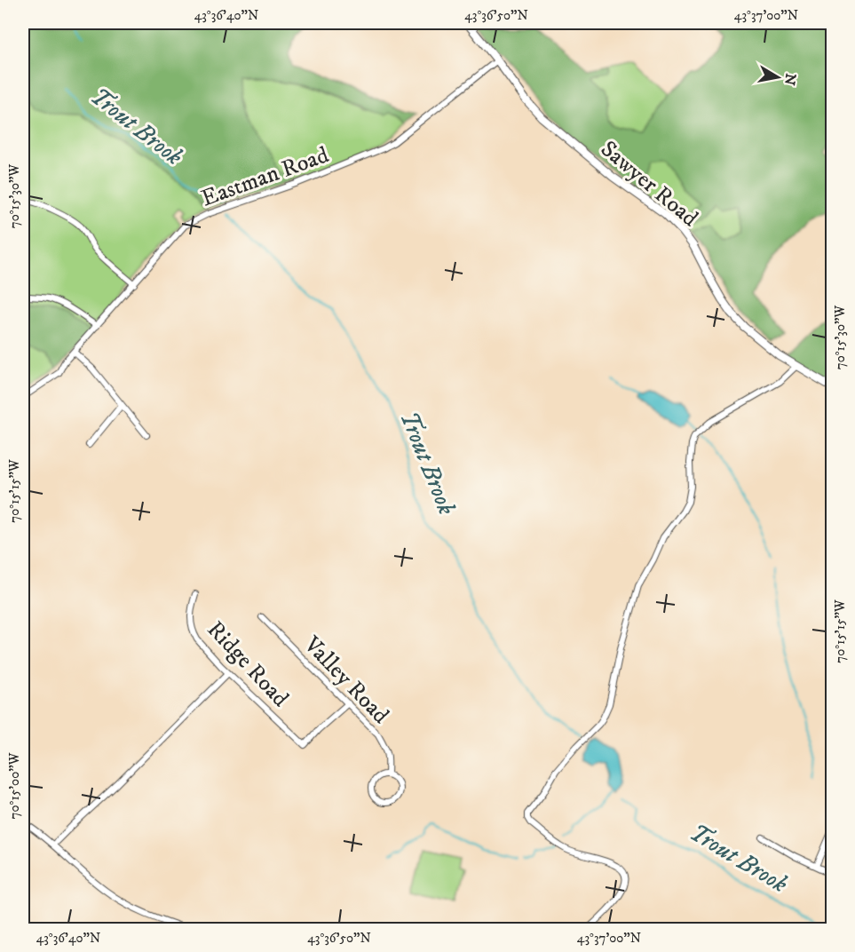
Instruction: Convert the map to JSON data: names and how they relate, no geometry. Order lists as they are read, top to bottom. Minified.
{"streets":{"street":["Eastman Road","Sawyer Road","Ridge Road","Valley Road"]},"crossings":[["Eastman Road","Sawyer Road"],["Ridge Road","Valley Road"]],"water":["Trout Brook"],"north":"right","coordinates":["43°36'40\"N","43°36'50\"N","43°37'00\"N","70°15'30\"W","70°15'15\"W","70°15'00\"W"]}
